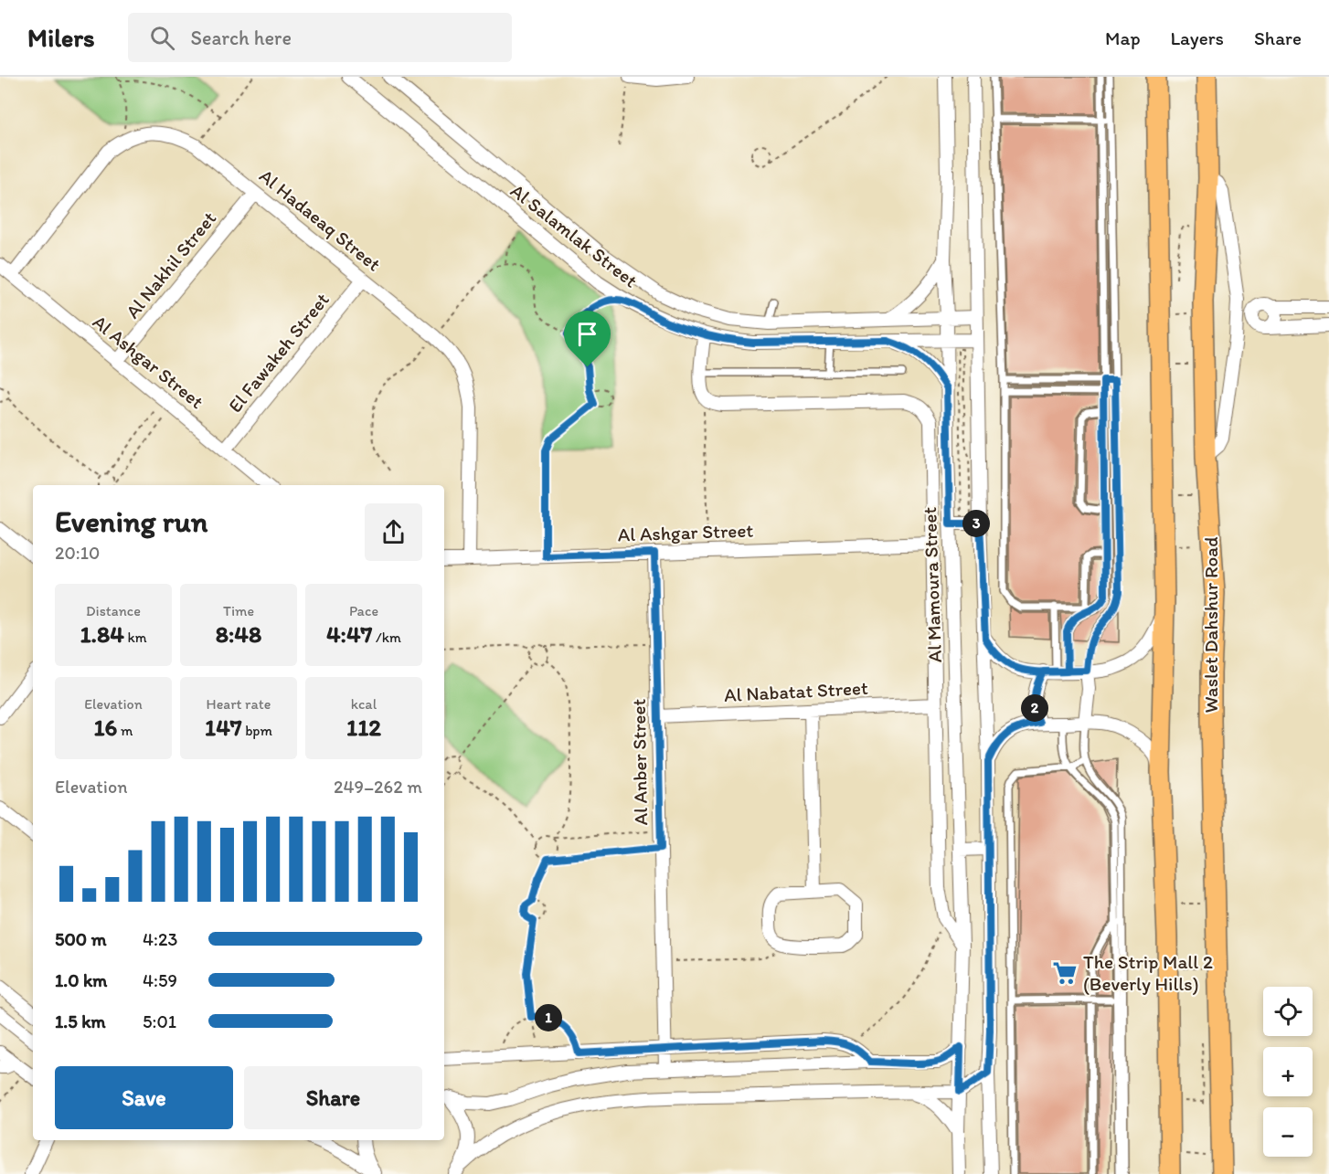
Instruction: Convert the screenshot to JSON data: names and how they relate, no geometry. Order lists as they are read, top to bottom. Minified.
{"streets":{"main road":["Waslet Dahshur Road"],"street":["Al Hadaeaq Street","Al Salamlak Street","Al Nakhil Street","El Fawakeh Street","Al Ashgar Street","Al Mamoura Street","Al Nabatat Street","Al Anber Street"]},"crossings":[["Al Hadaeaq Street","Al Nakhil Street"],["Al Hadaeaq Street","El Fawakeh Street"],["Al Hadaeaq Street","Al Ashgar Street"],["Al Salamlak Street","Al Mamoura Street"],["Al Nakhil Street","Al Ashgar Street"],["El Fawakeh Street","Al Ashgar Street"],["Al Ashgar Street","Al Anber Street"],["Al Nabatat Street","Al Anber Street"]],"places":{"supermarket":["The Strip Mall 2 (Beverly Hills)"]},"page":{"header":"Milers","search":"Search here","nav":["Map","Layers","Share"],"heading":["Evening run","20:10"],"pins":["3","2","1"],"stats":[["Distance","1.84 km"],["Time","8:48"],["Pace","4:47 /km"],["Elevation","16 m"],["Heart rate","147 bpm"],["kcal","112"]],"chart":["Elevation","249–262 m"],"list":[{"name":"500 m","note":"4:23"},{"name":"1.0 km","note":"4:59"},{"name":"1.5 km","note":"5:01"}],"map_buttons":["+","−"],"buttons":["Save","Share"]}}
